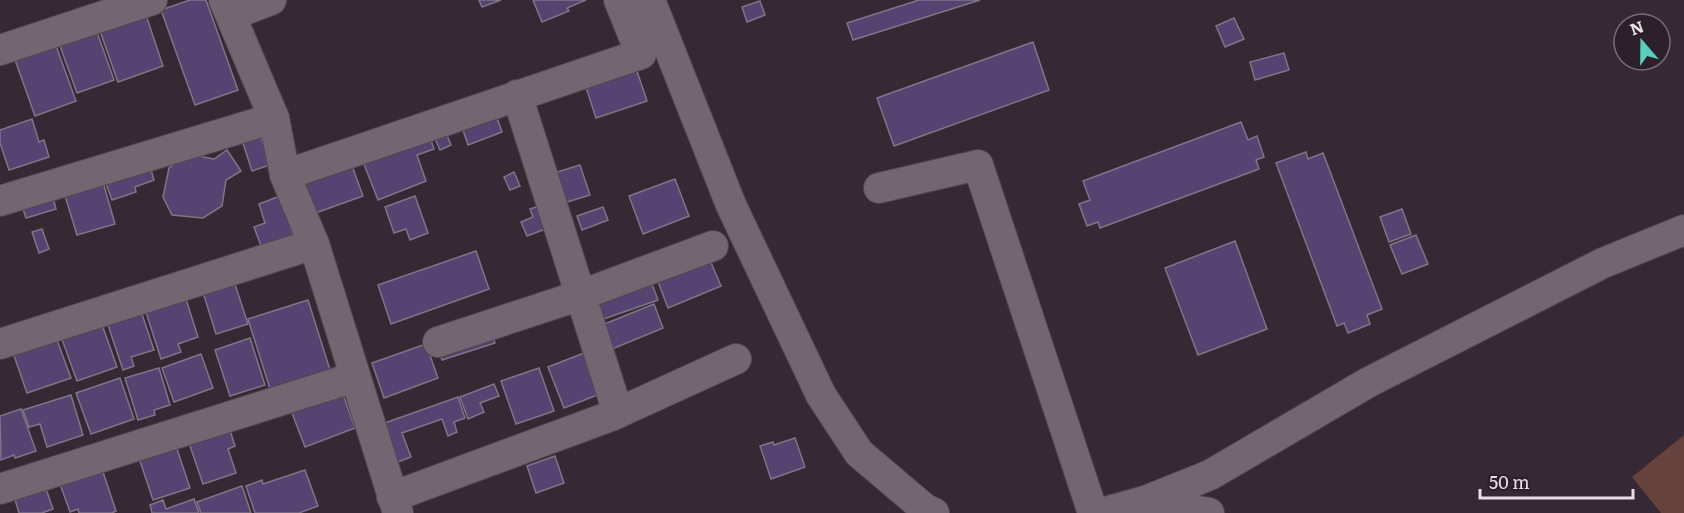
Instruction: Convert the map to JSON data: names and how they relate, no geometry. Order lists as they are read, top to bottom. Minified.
{"scale_bar":"50 m","north":"top"}
